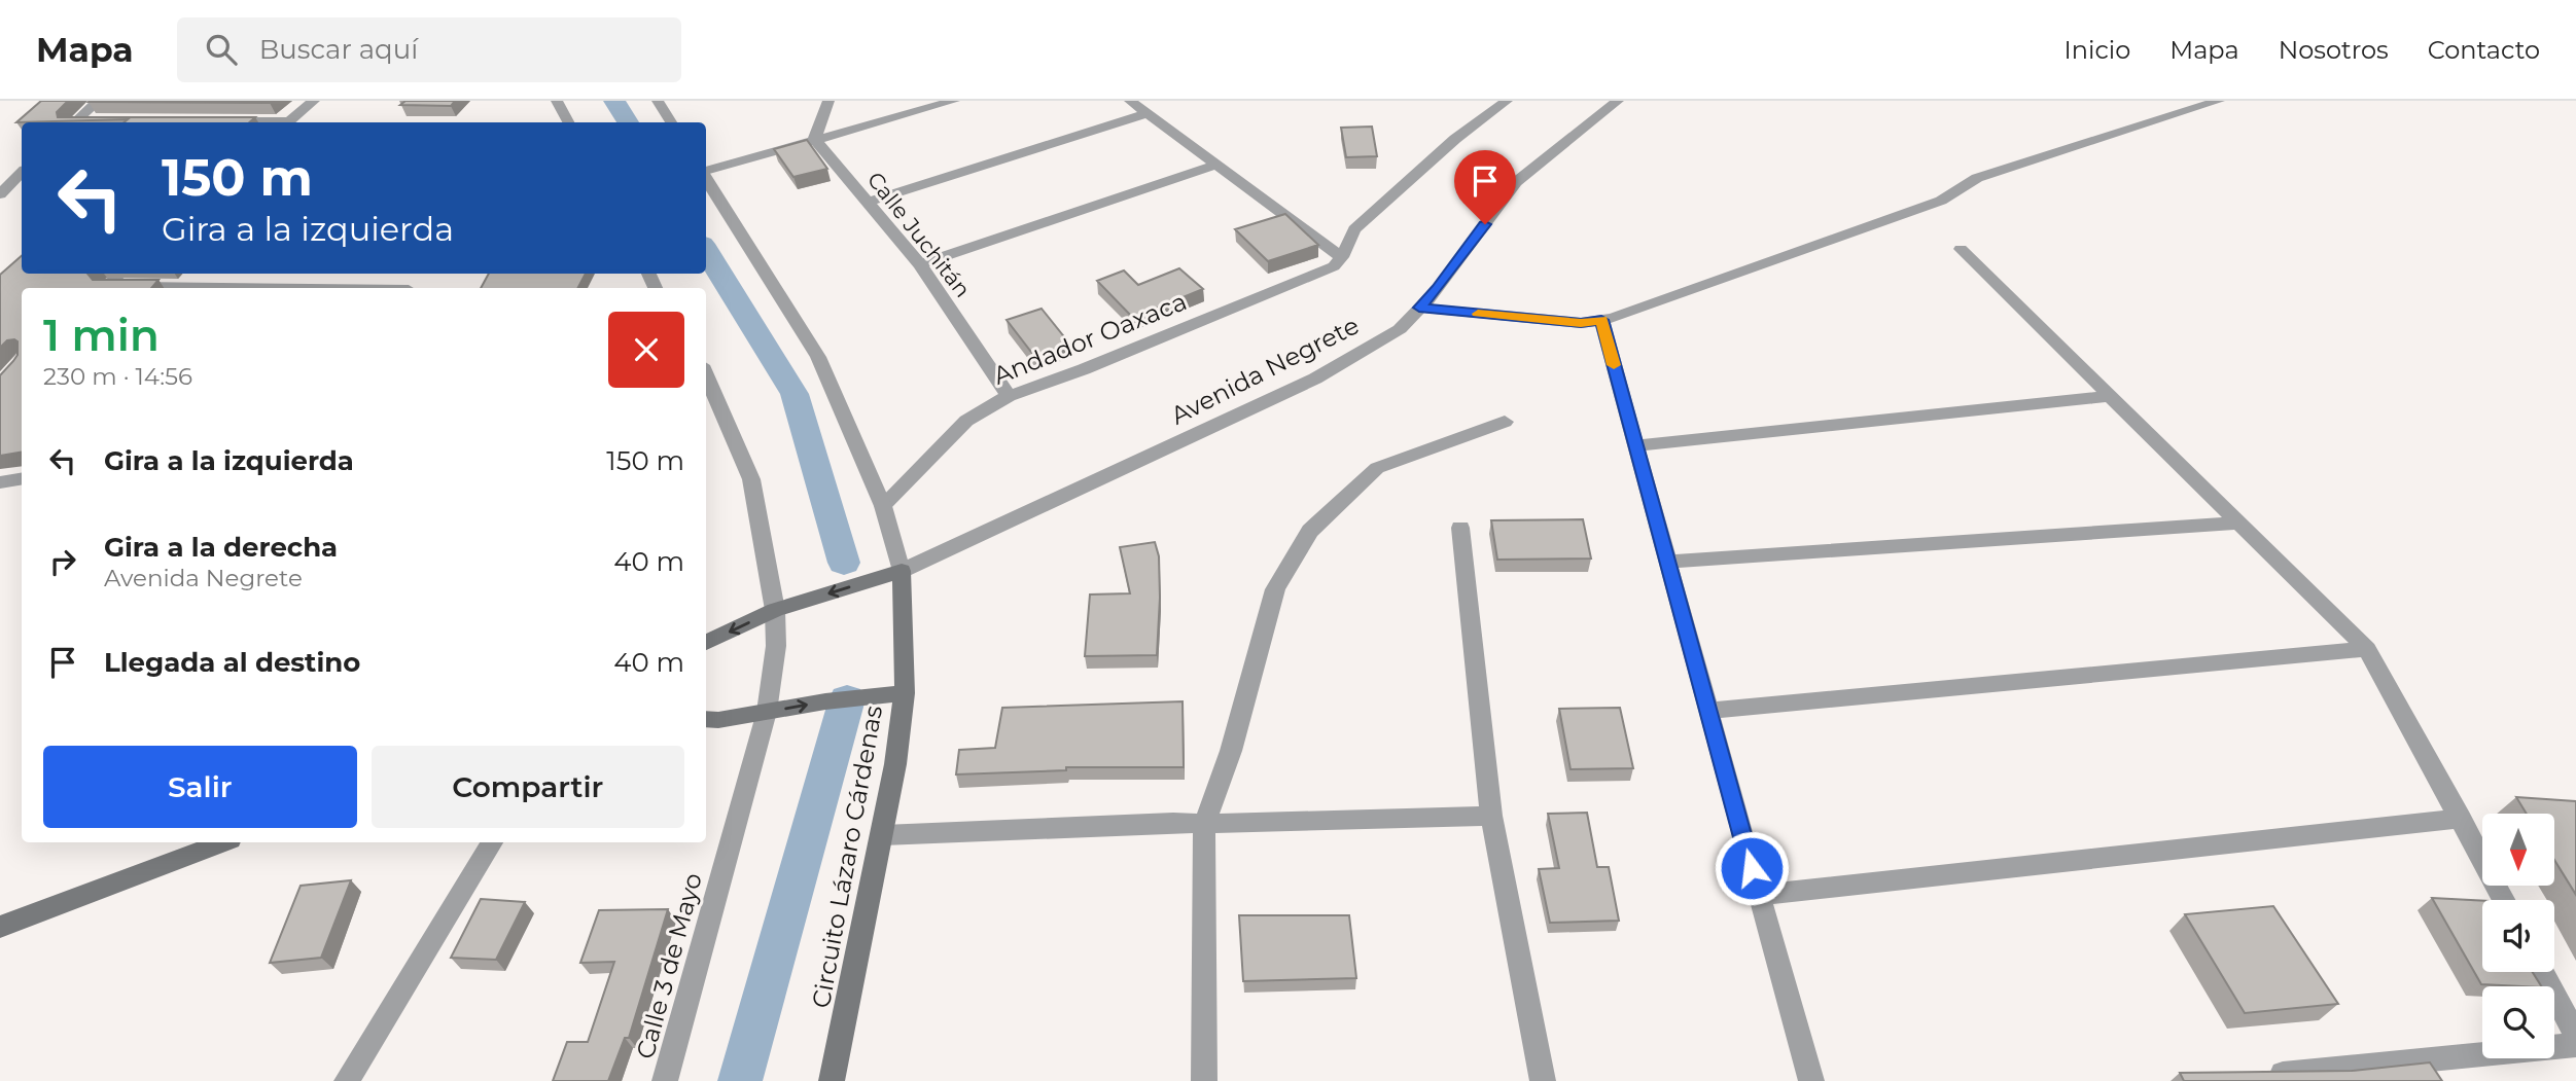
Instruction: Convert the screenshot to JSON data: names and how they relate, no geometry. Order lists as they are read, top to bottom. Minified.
{"streets":{"main road":["Circuito Lázaro Cárdenas"],"street":["Calle Juchitán","Andador Oaxaca","Avenida Negrete","Calle 3 de Mayo"]},"crossings":[["Calle Juchitán","Andador Oaxaca"],["Andador Oaxaca","Circuito Lázaro Cárdenas"],["Avenida Negrete","Circuito Lázaro Cárdenas"]],"north":"bottom","page":{"header":"Mapa","search":"Buscar aquí","nav":["Inicio","Mapa","Nosotros","Contacto"],"turn":["150 m","Gira a la izquierda"],"heading":["1 min","230 m · 14:56"],"list":[{"name":"Gira a la izquierda","value":"150 m"},{"name":"Gira a la derecha","note":"Avenida Negrete","value":"40 m"},{"name":"Llegada al destino","value":"40 m"}],"buttons":["Salir","Compartir"]}}
